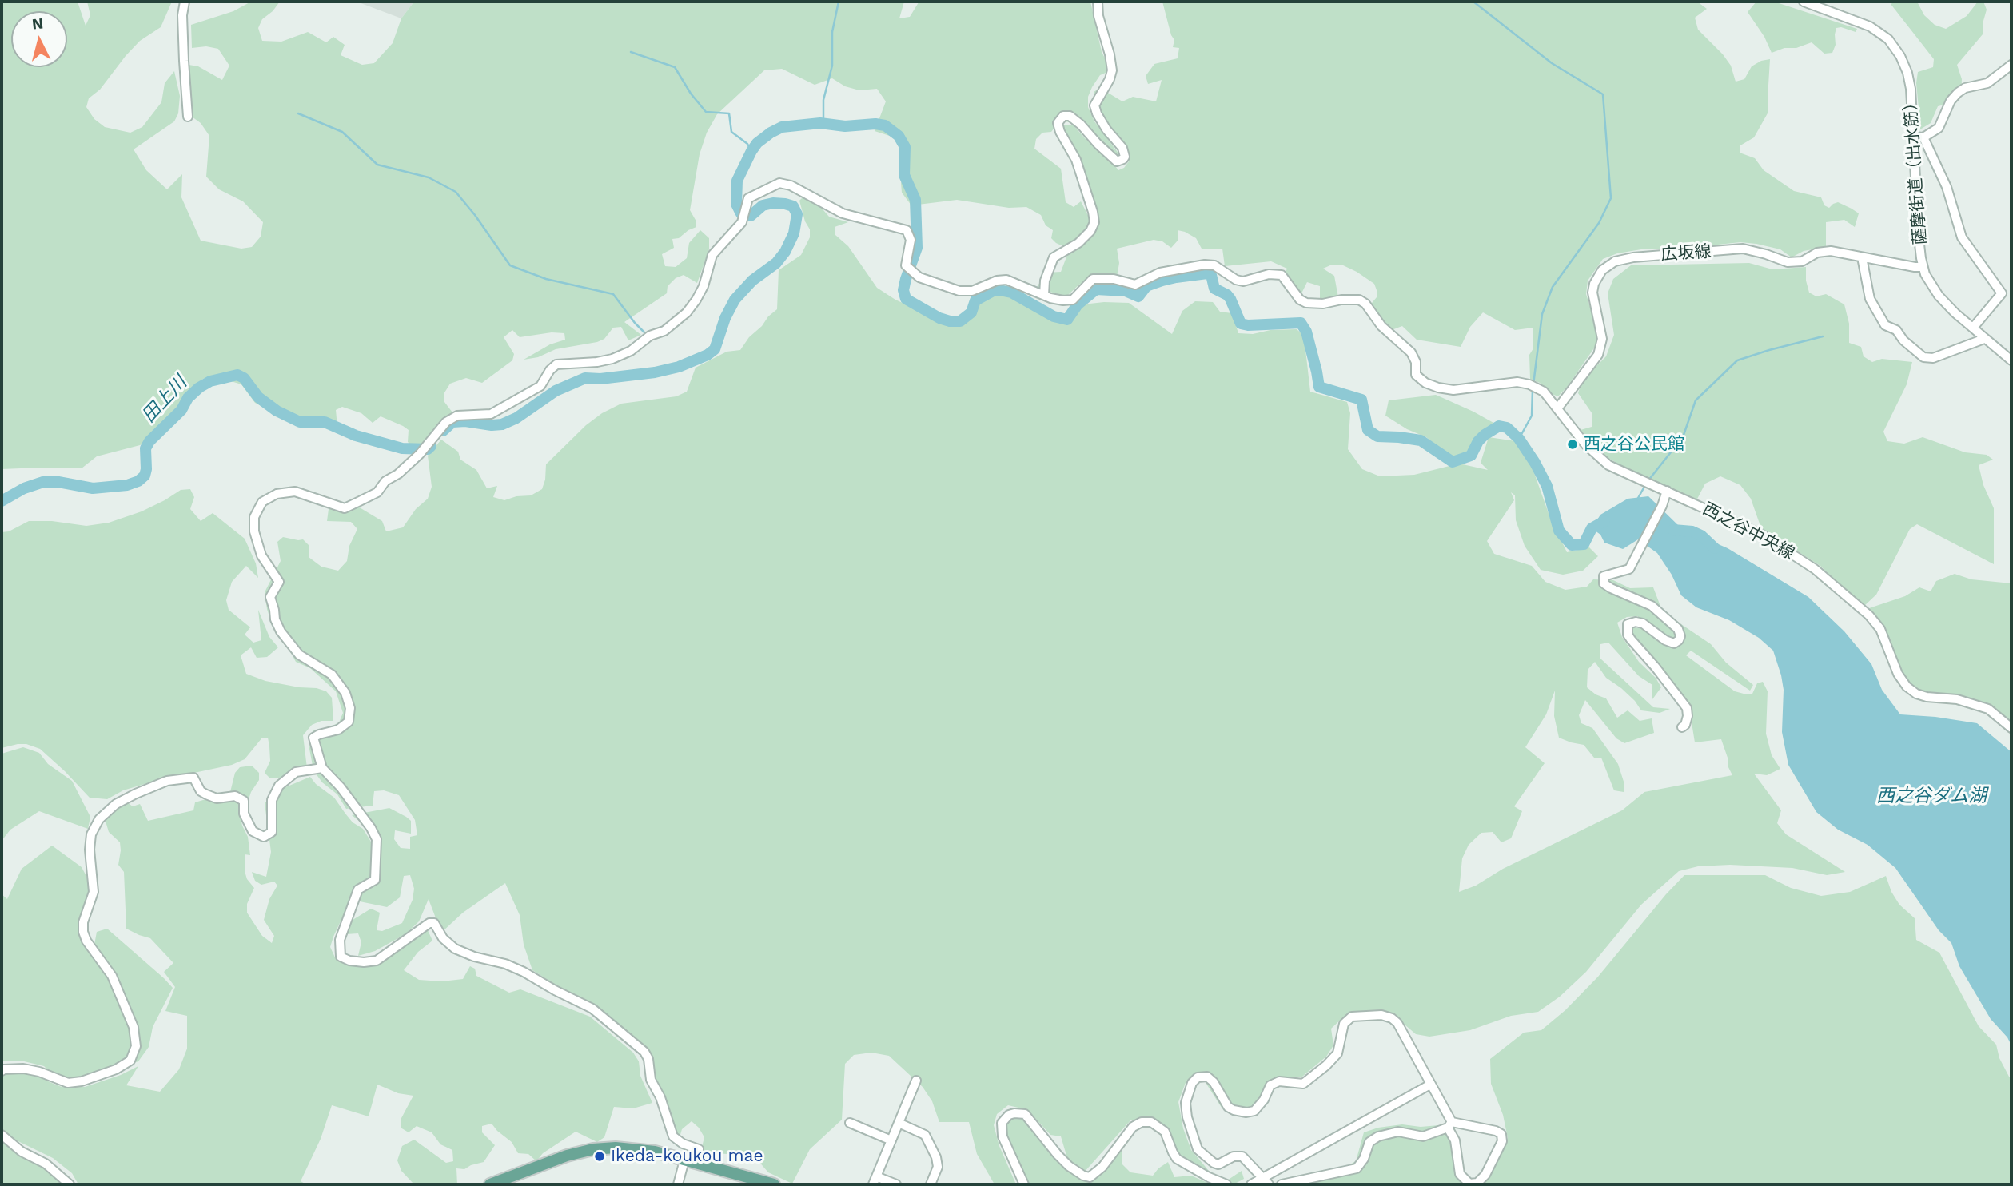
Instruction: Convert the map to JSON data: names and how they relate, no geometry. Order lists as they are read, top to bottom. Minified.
{"streets":{"street":["薩摩街道（出水筋）","広坂線","西之谷中央線"]},"crossings":[["薩摩街道（出水筋）","広坂線"],["広坂線","西之谷中央線"]],"water":["田上川","西之谷ダム湖"],"places":["西之谷公民館","Ikeda-koukou mae"],"north":"top"}
